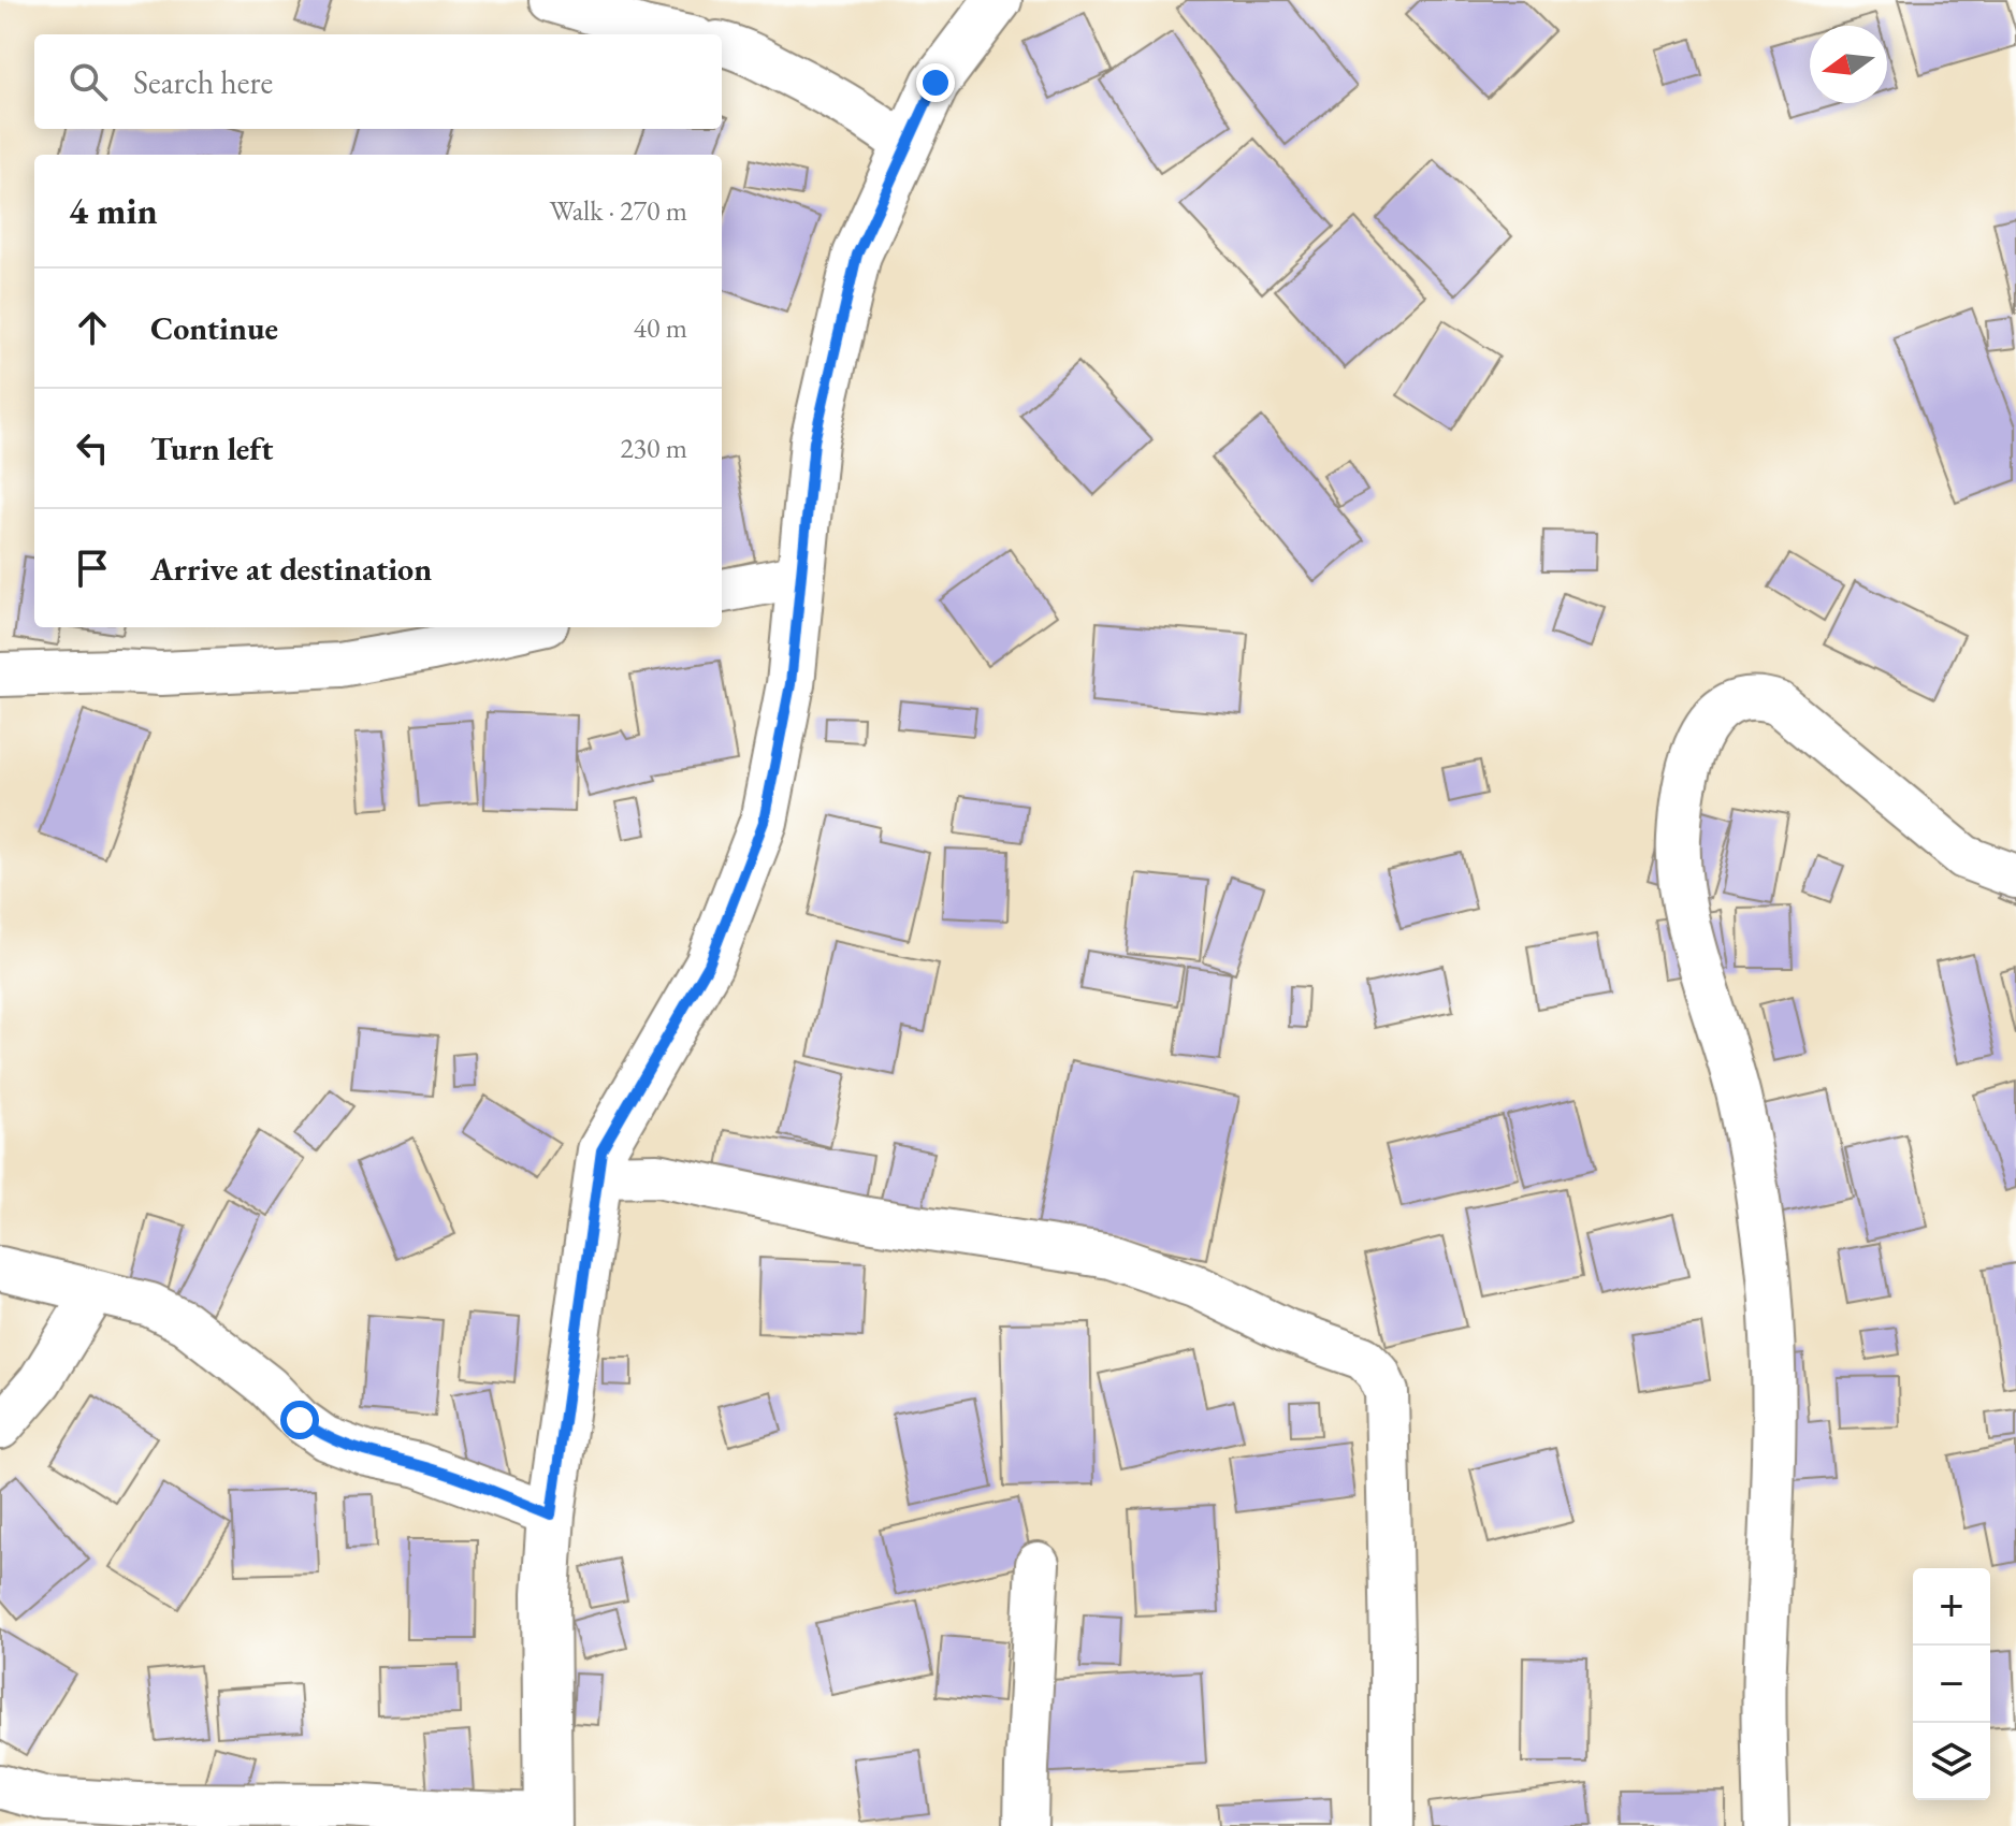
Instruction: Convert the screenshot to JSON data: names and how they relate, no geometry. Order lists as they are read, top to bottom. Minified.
{"north":"left","page":{"search":"Search here","heading":["4 min","Walk · 270 m"],"list":[["Continue","40 m"],["Turn left","230 m"],"Arrive at destination"],"map_buttons":["+","−"]}}
